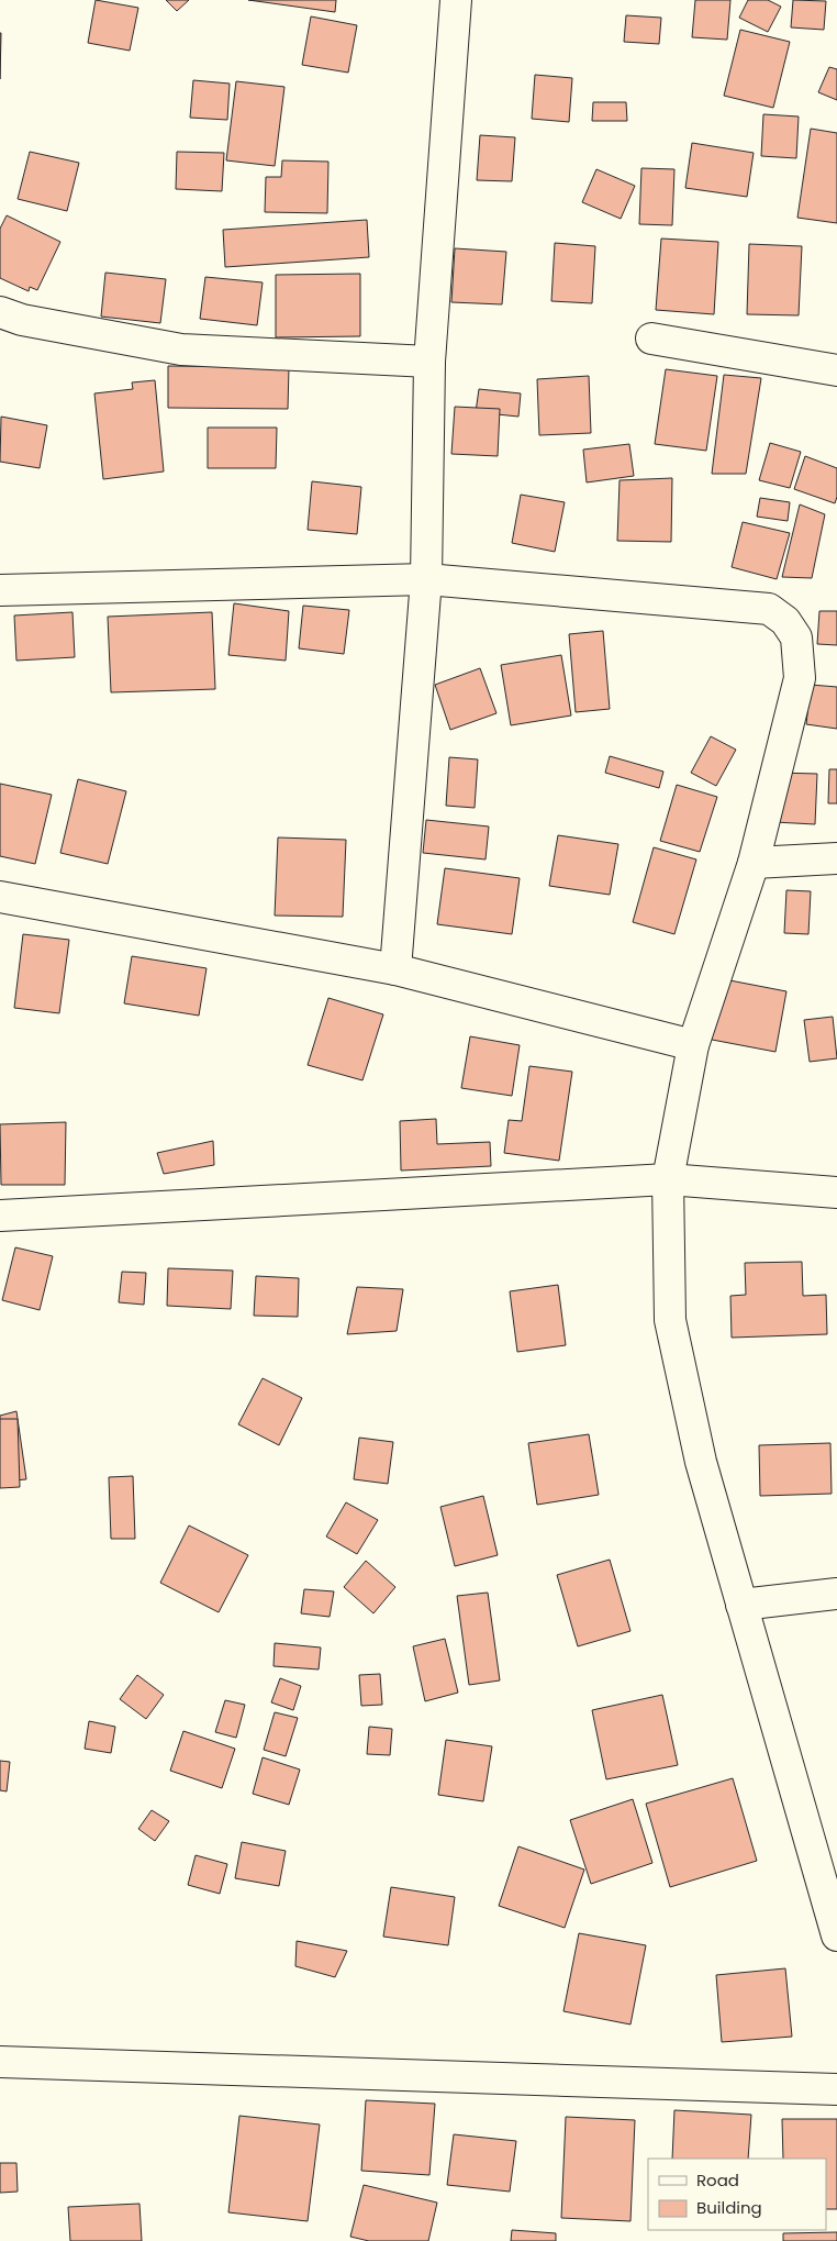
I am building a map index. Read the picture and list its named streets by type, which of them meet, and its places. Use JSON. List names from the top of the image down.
{
  "legend": ["Road", "Building"]
}
